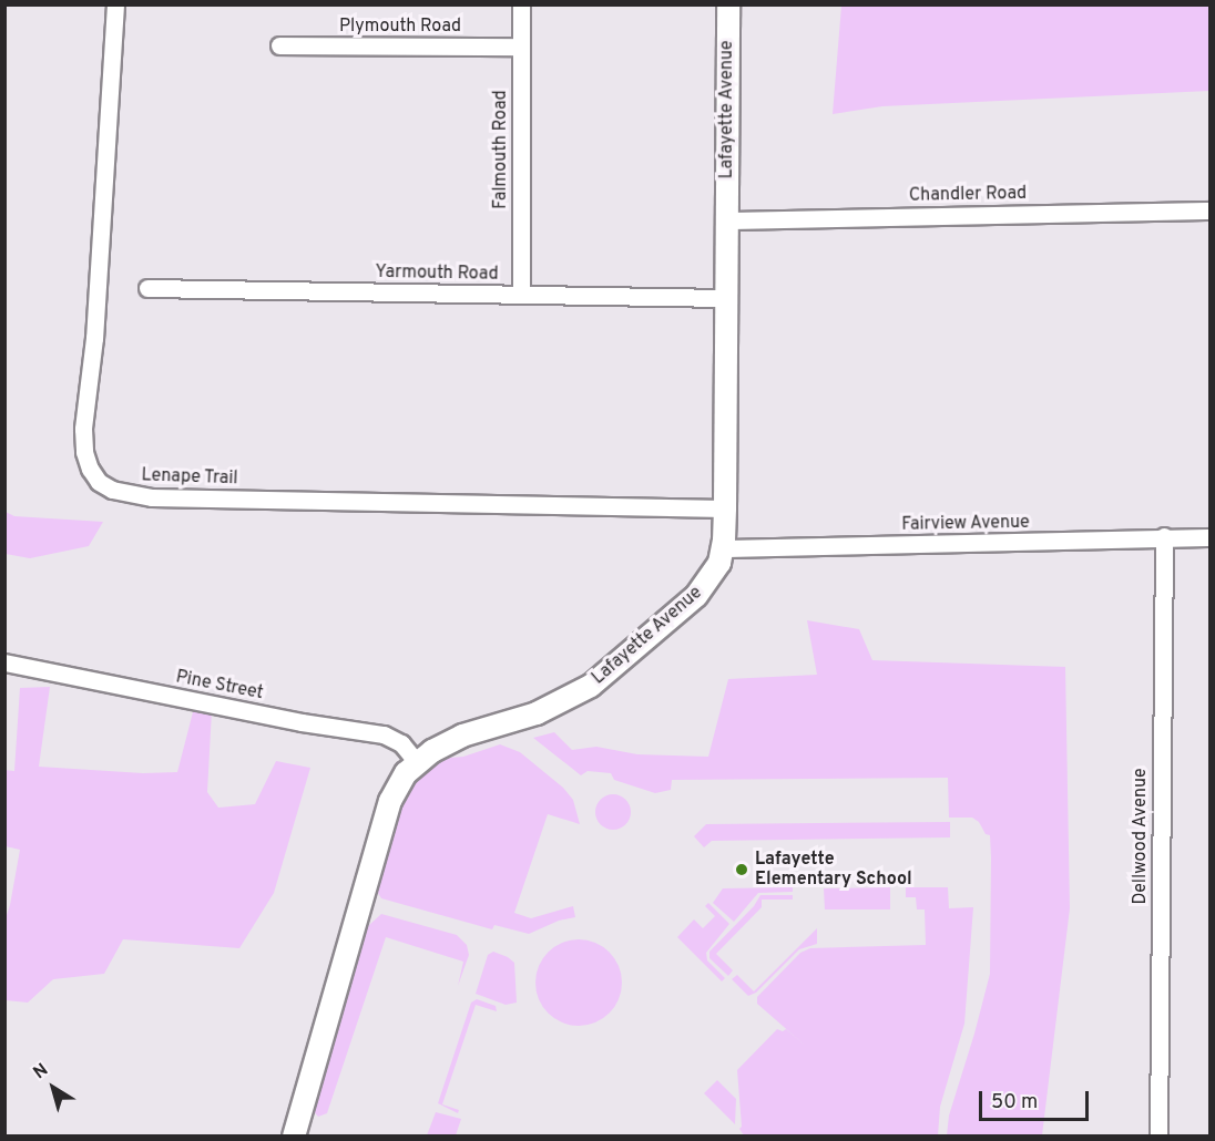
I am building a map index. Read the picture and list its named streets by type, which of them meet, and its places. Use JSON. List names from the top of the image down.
{
  "streets": {
    "street": [
      "Plymouth Road",
      "Lafayette Avenue",
      "Falmouth Road",
      "Chandler Road",
      "Yarmouth Road",
      "Lenape Trail",
      "Fairview Avenue",
      "Pine Street",
      "Dellwood Avenue"
    ]
  },
  "crossings": [
    ["Plymouth Road", "Falmouth Road"],
    ["Lafayette Avenue", "Chandler Road"],
    ["Lafayette Avenue", "Yarmouth Road"],
    ["Lafayette Avenue", "Lenape Trail"],
    ["Lafayette Avenue", "Fairview Avenue"],
    ["Lafayette Avenue", "Pine Street"],
    ["Falmouth Road", "Yarmouth Road"],
    ["Fairview Avenue", "Dellwood Avenue"]
  ],
  "places": ["Lafayette Elementary School"],
  "scale_bar": "50 m",
  "north": "top left"
}
